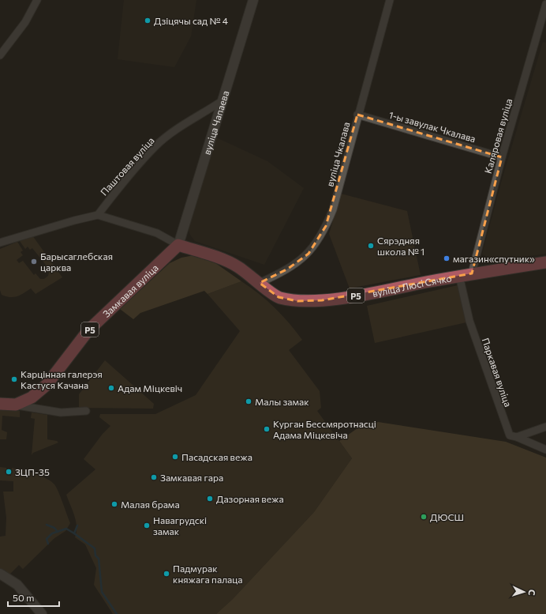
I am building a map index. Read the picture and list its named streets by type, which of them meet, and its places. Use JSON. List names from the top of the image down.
{
  "streets": {
    "main road": ["вуліца Люсі Сячко", "Замкавая вуліца", "Р5"],
    "street": [
      "вуліца Чапаева",
      "1-ы завулак Чкалава",
      "Каляровая вуліца",
      "вуліца Чкалава",
      "Паштовая вуліца",
      "Паркавая вуліца"
    ]
  },
  "crossings": [
    ["вуліца Чапаева", "Паштовая вуліца"],
    ["вуліца Чапаева", "вуліца Люсі Сячко"],
    ["вуліца Чапаева", "Замкавая вуліца"],
    ["1-ы завулак Чкалава", "Каляровая вуліца"],
    ["1-ы завулак Чкалава", "вуліца Чкалава"],
    ["Каляровая вуліца", "вуліца Люсі Сячко"],
    ["вуліца Чкалава", "вуліца Люсі Сячко"],
    ["вуліца Люсі Сячко", "Замкавая вуліца"],
    ["вуліца Люсі Сячко", "Паркавая вуліца"]
  ],
  "places": [
    "Дзіцячы сад № 4",
    "Сярэдняя школа № 1",
    "магазин«спутник»",
    "Барысаглебская царква",
    "Карцінная галерэя Кастуся Качана",
    "Адам Міцкевіч",
    "Малы замак",
    "Курган Бессмяротнасці Адама Міцкевіча",
    "Пасадская вежа",
    "3ЦП-35",
    "Замкавая гара",
    "Дазорная вежа",
    "Малая брама",
    "ДЮСШ",
    "Навагрудскі замак",
    "Падмурак княжага палаца"
  ],
  "scale_bar": "50 m",
  "north": "right"
}
